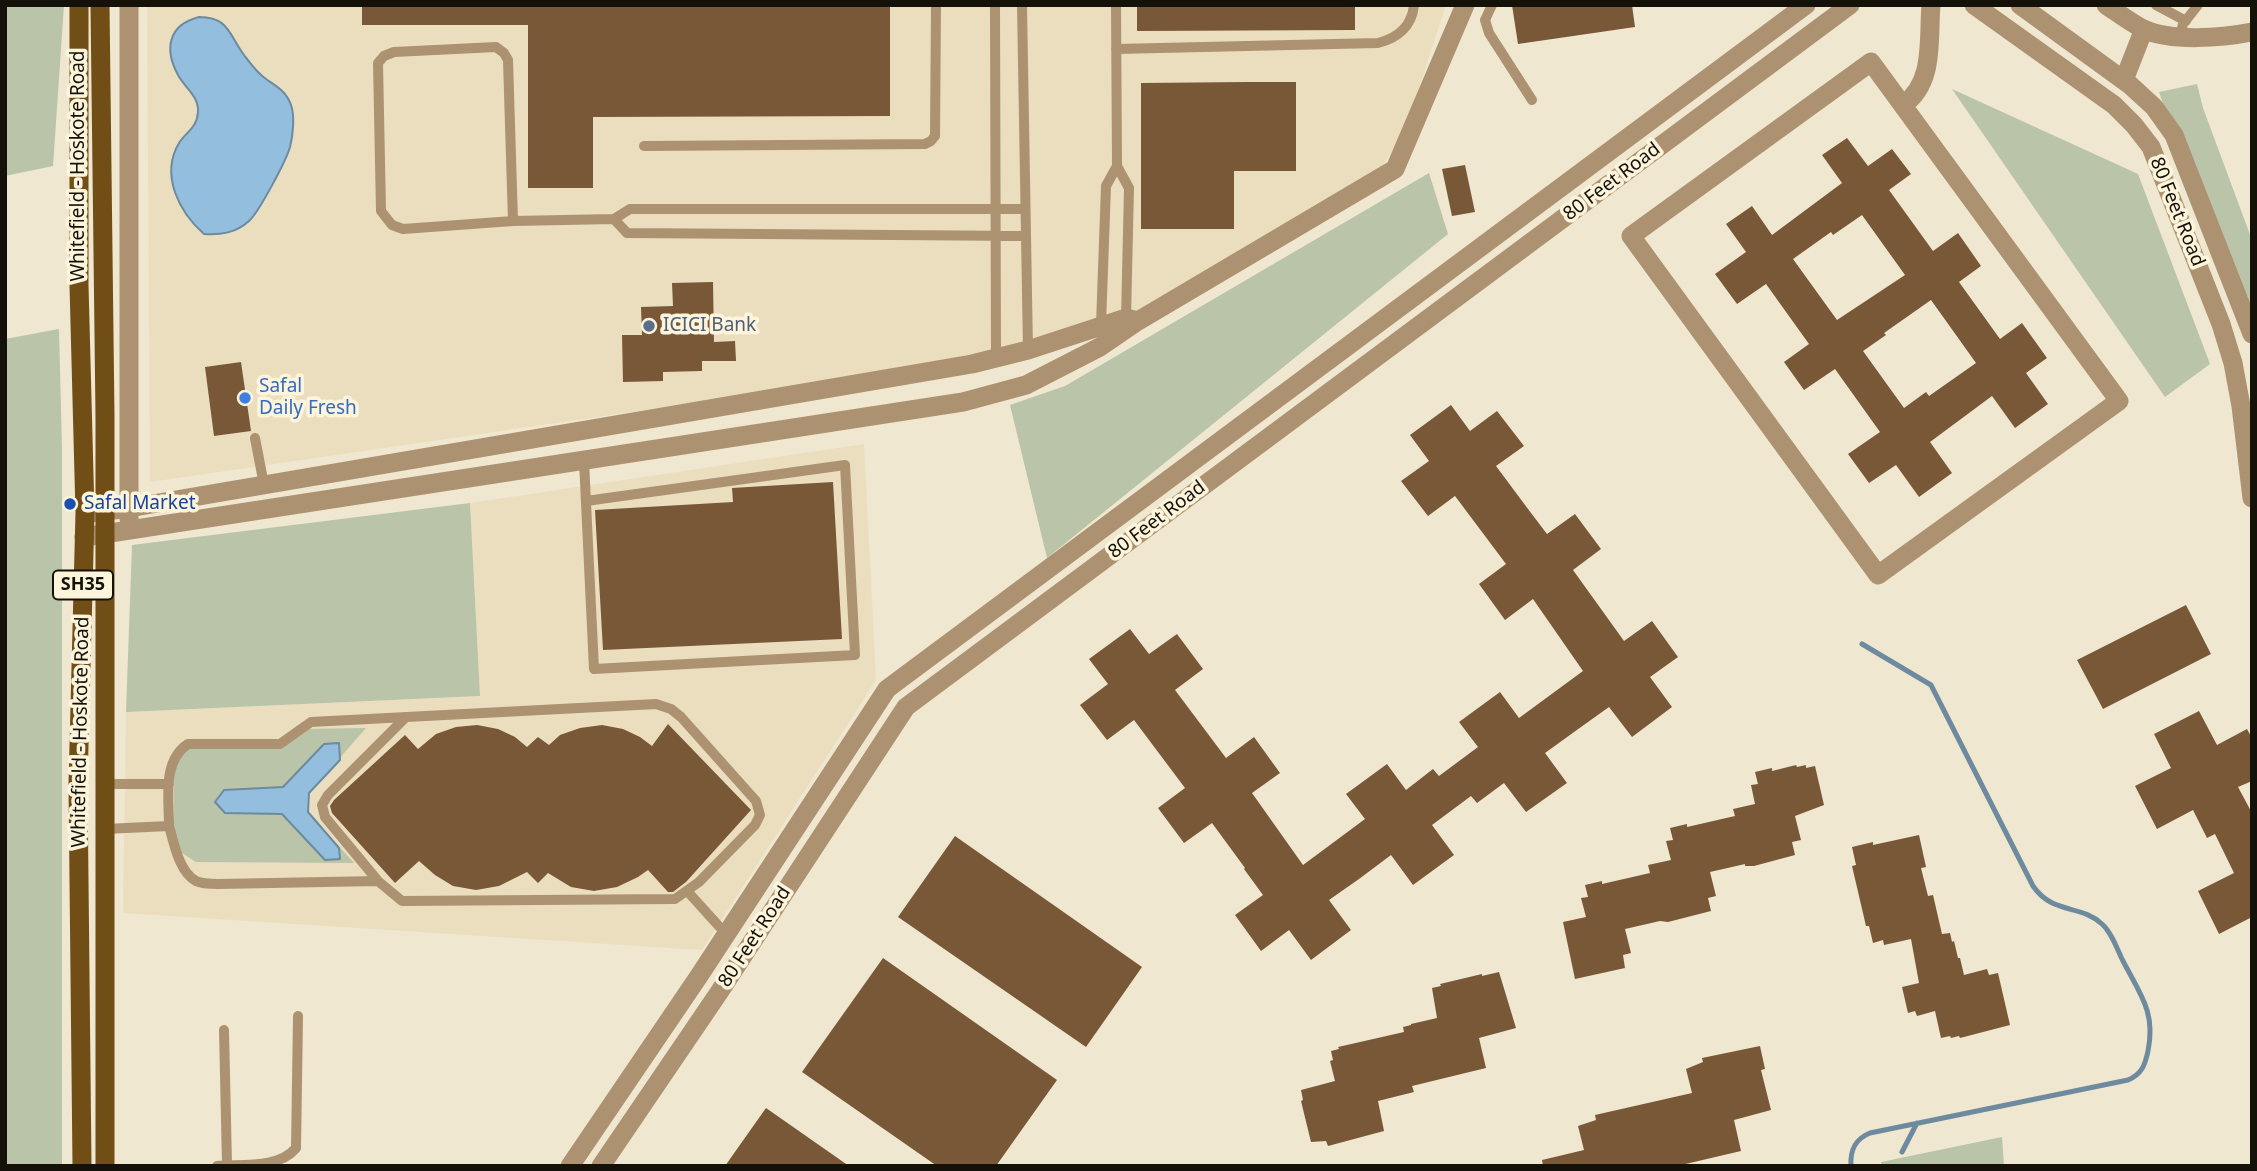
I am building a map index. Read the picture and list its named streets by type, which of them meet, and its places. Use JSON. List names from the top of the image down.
{
  "streets": {
    "main road": ["Whitefield - Hoskote Road", "SH35"],
    "street": ["80 Feet Road"]
  },
  "places": ["ICICI Bank", "Safal Daily Fresh", "Safal Market"]
}
